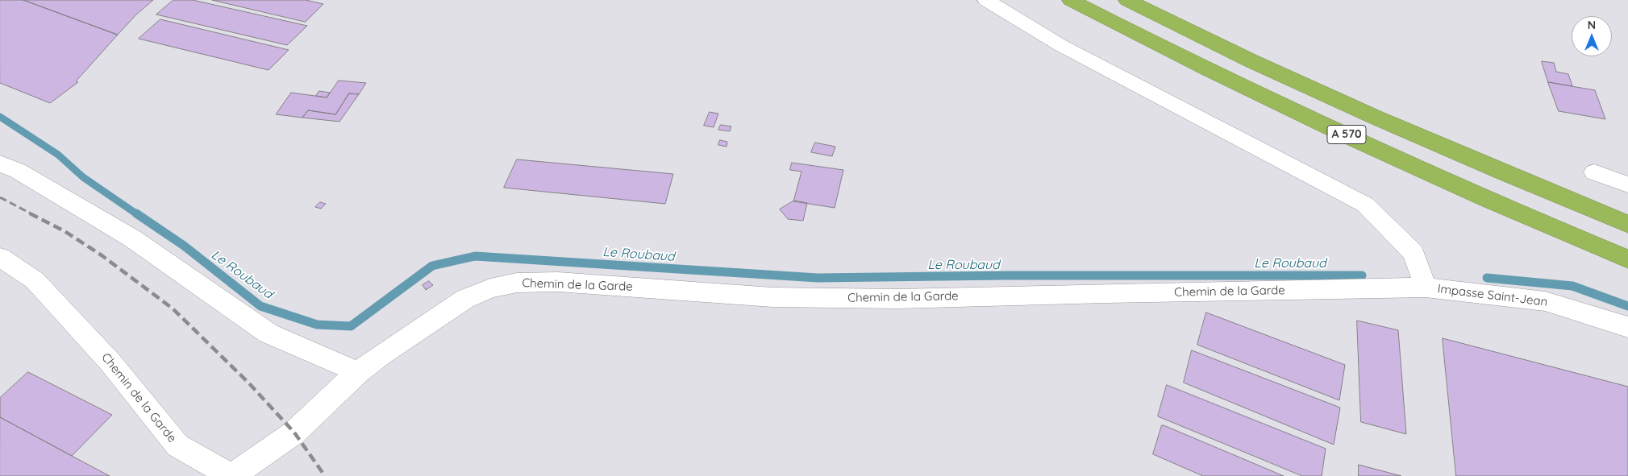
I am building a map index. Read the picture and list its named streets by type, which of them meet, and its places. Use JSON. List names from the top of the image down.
{
  "streets": {
    "highway": ["A 570"],
    "street": ["Chemin de la Garde", "Impasse Saint-Jean"]
  },
  "crossings": [
    ["Chemin de la Garde", "Impasse Saint-Jean"]
  ],
  "water": ["Le Roubaud"],
  "north": "top"
}
